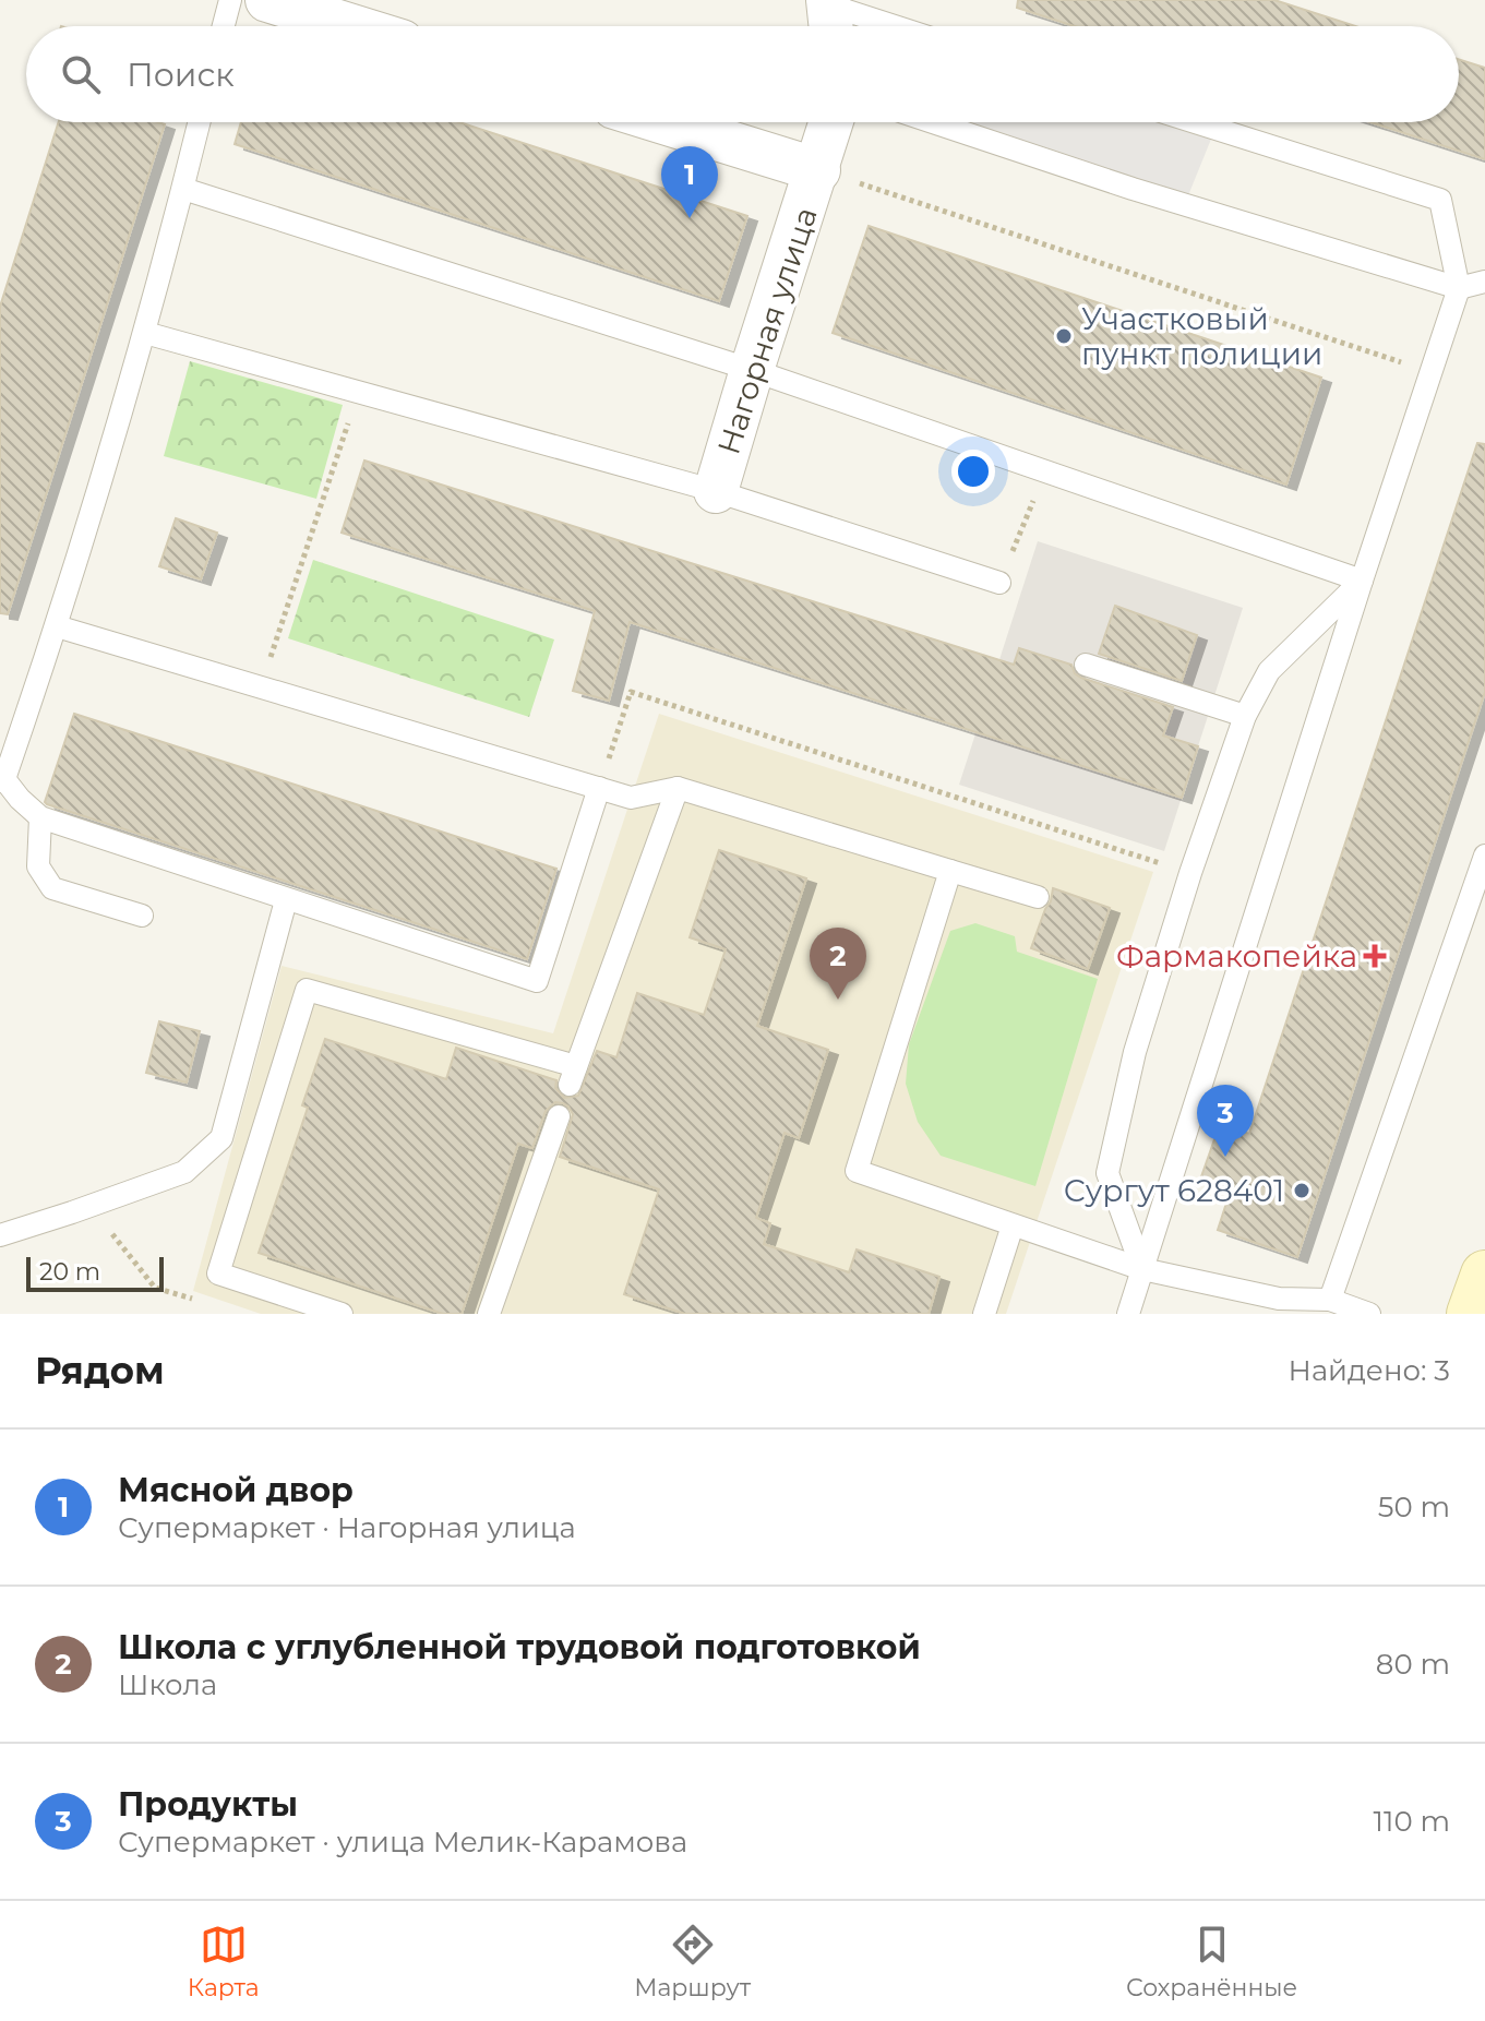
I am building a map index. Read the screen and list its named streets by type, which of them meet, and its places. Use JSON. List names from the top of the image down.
{
  "streets": {
    "street": ["Нагорная улица"]
  },
  "places": {
    "other": ["Участковый пункт полиции", "Сургут 628401"],
    "health": ["Фармакопейка"]
  },
  "scale_bar": "20 m",
  "page": {
    "search": "Поиск",
    "pins": ["1", "2", "3"],
    "scale": "20 m",
    "heading": ["Рядом", "Найдено: 3"],
    "list": [
      {
        "mark": "1",
        "name": "Мясной двор",
        "note": "Супермаркет · Нагорная улица",
        "value": "50 m"
      },
      {
        "mark": "2",
        "name": "Школа с углубленной трудовой подготовкой",
        "note": "Школа",
        "value": "80 m"
      },
      {
        "mark": "3",
        "name": "Продукты",
        "note": "Супермаркет · улица Мелик-Карамова",
        "value": "110 m"
      }
    ],
    "nav": ["Карта", "Маршрут", "Сохранённые"]
  }
}
